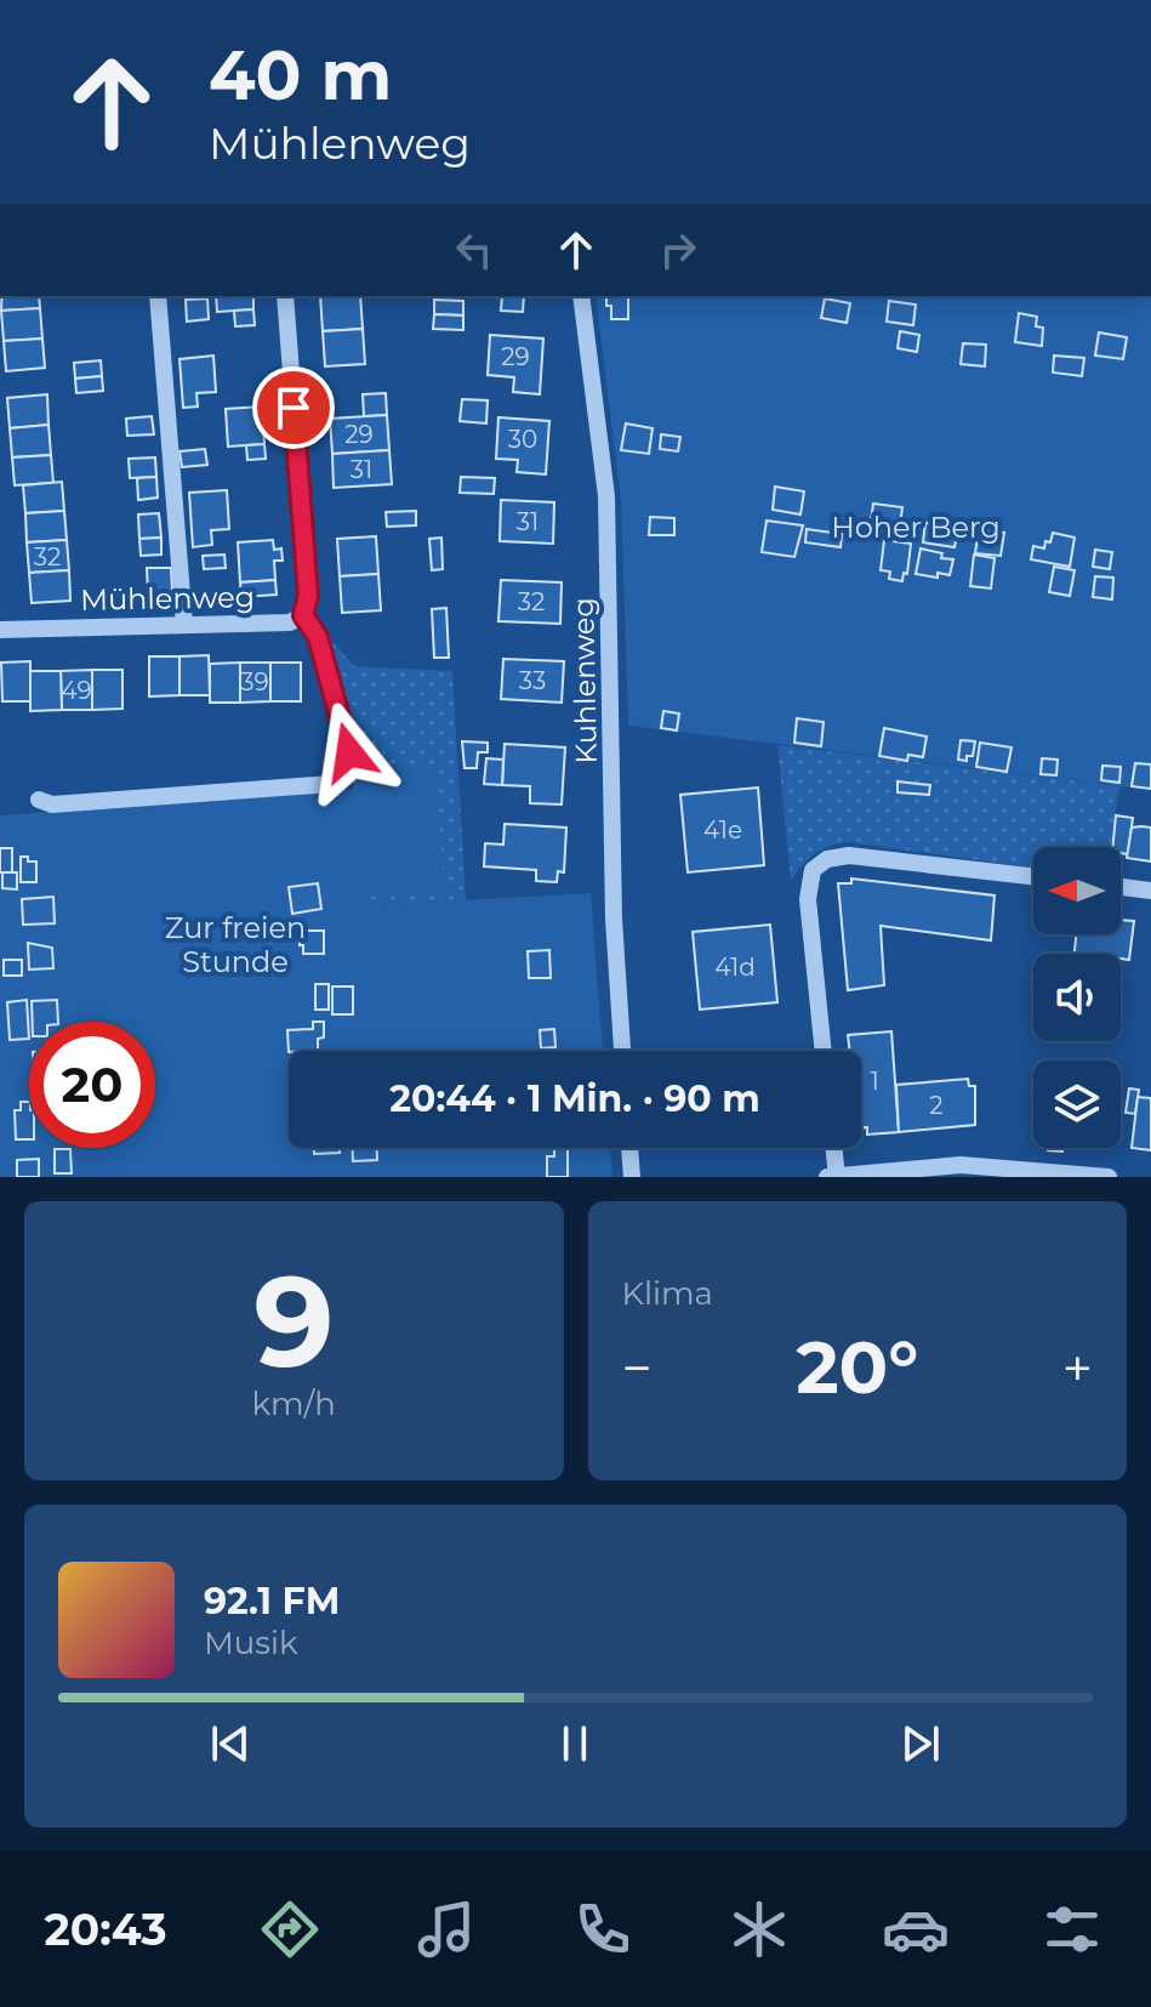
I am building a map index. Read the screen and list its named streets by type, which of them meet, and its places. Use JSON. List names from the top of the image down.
{
  "streets": {
    "street": ["Mühlenweg", "Kuhlenweg"]
  },
  "parks": ["Hoher Berg", "Zur freien Stunde"],
  "house_numbers": [
    "29",
    "29",
    "30",
    "31",
    "31",
    "32",
    "32",
    "33",
    "39",
    "49",
    "41e",
    "41d",
    "1",
    "2"
  ],
  "north": "left",
  "page": {
    "turn": ["40 m", "Mühlenweg"],
    "limit": "20",
    "trip": "20:44 · 1 Min. · 90 m",
    "tile": [
      ["9", "km/h"],
      "Klima"
    ],
    "heat": ["−", "20°", "+"],
    "song": ["92.1 FM", "Musik"],
    "tabs": "20:43"
  }
}
